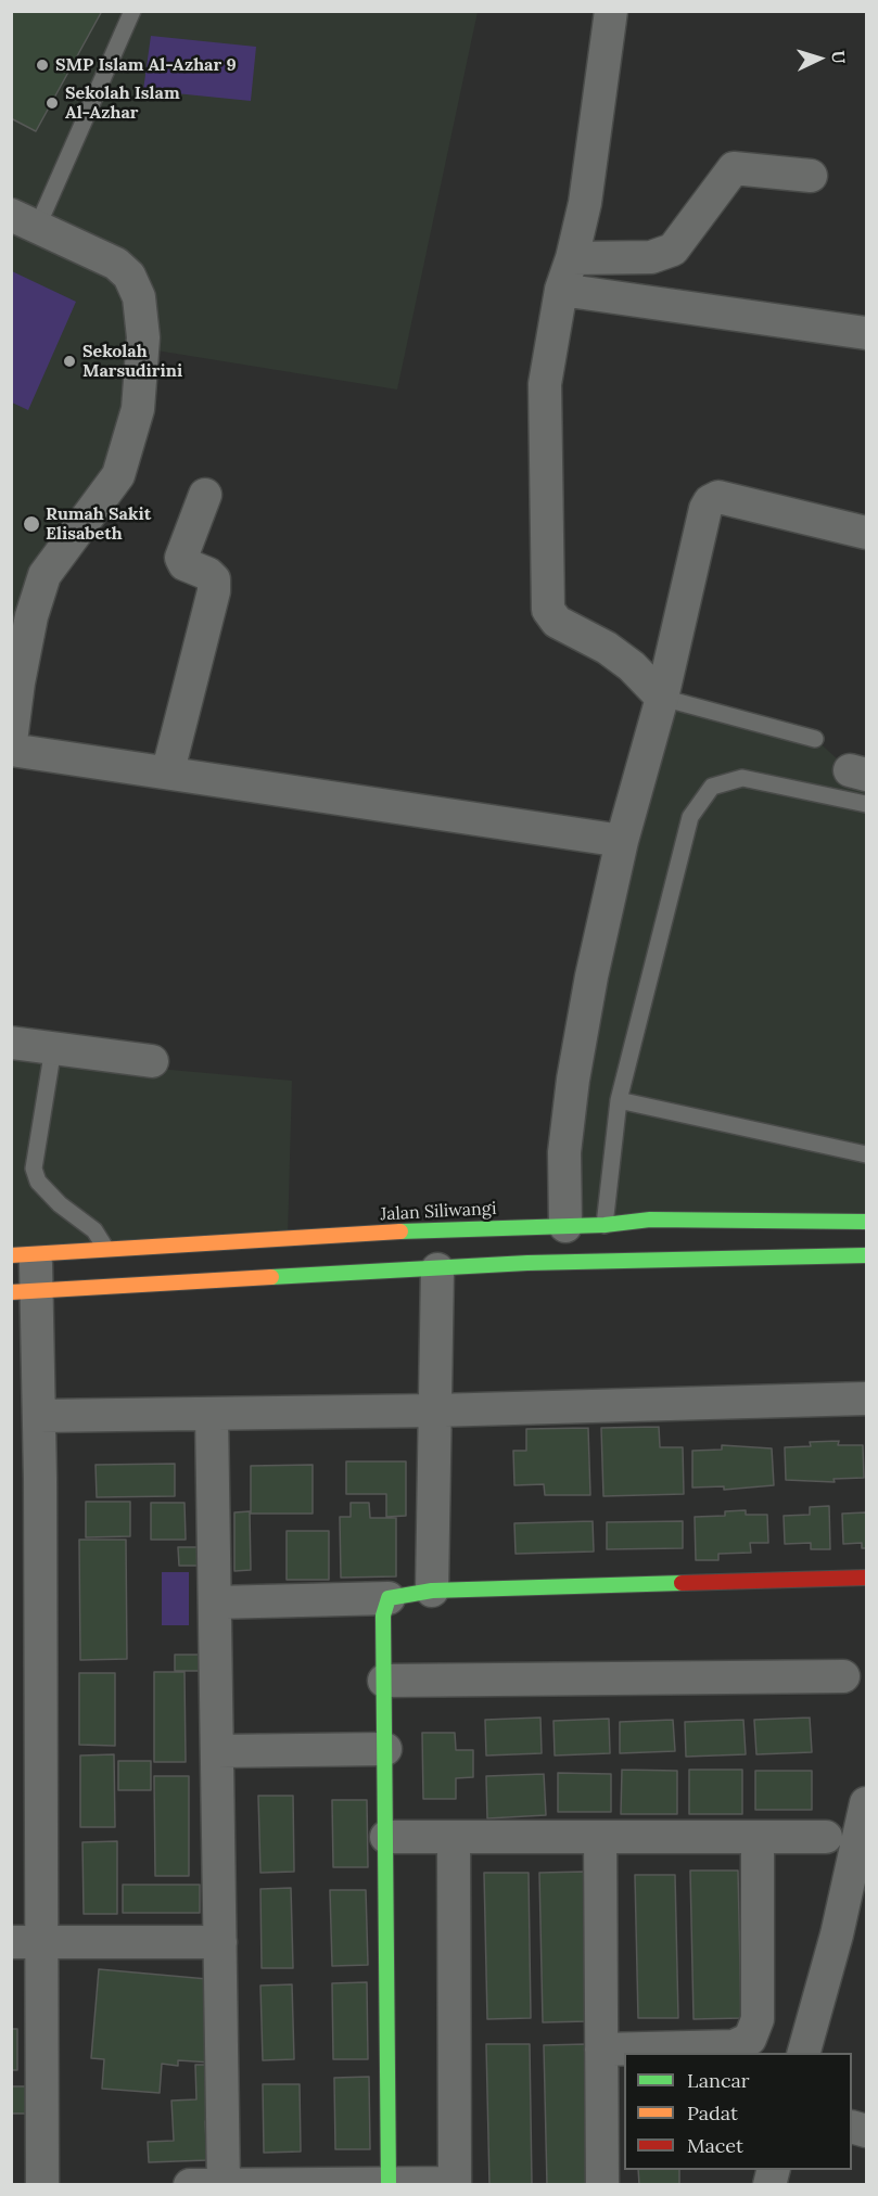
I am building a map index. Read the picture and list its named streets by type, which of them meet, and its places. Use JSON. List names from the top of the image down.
{
  "streets": {
    "main road": ["Jalan Siliwangi"]
  },
  "places": [
    "SMP Islam Al-Azhar 9",
    "Sekolah Islam Al-Azhar",
    "Sekolah Marsudirini",
    "Rumah Sakit Elisabeth"
  ],
  "legend": ["Lancar", "Padat", "Macet"],
  "north": "right"
}
